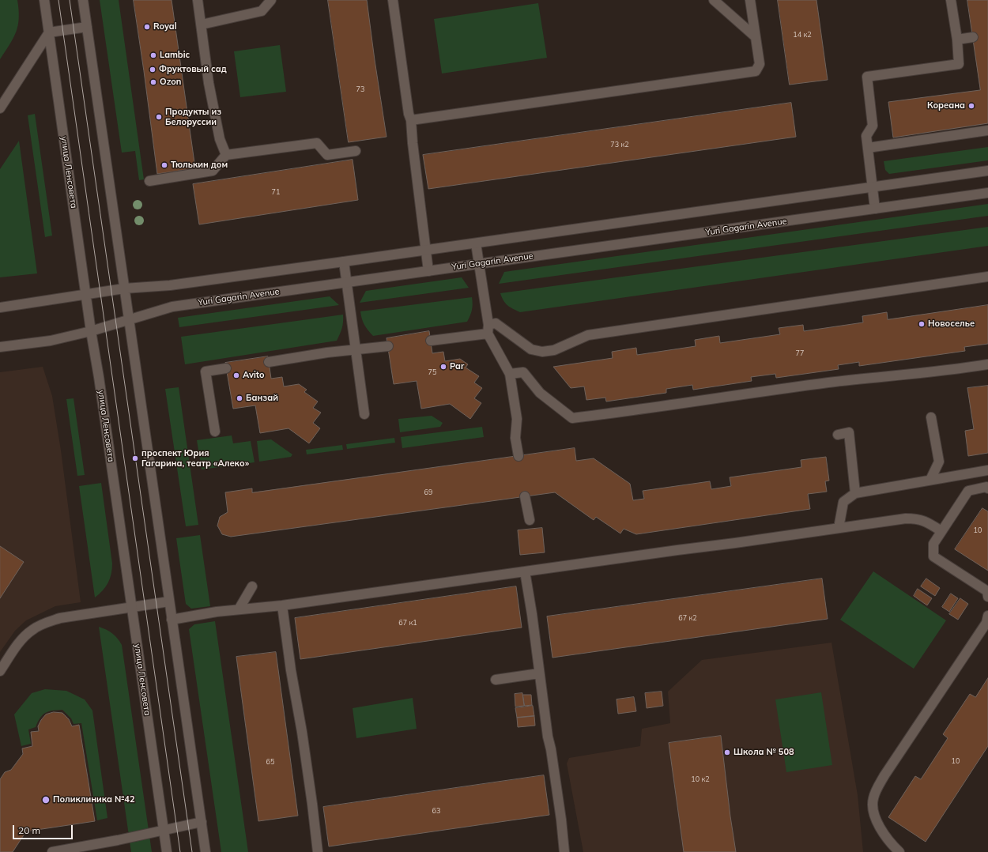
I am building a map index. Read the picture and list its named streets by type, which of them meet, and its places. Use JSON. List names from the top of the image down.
{
  "streets": {
    "street": ["улица Ленсовета", "Yuri Gagarin Avenue"]
  },
  "crossings": [
    ["улица Ленсовета", "Yuri Gagarin Avenue"]
  ],
  "places": [
    "Royal",
    "Lambic",
    "Фруктовый сад",
    "Ozon",
    "Кореана",
    "Продукты из Белоруссии",
    "Тюлькин дом",
    "Новоселье",
    "Par",
    "Avito",
    "Банзай",
    "проспект Юрия Гагарина, театр «Алеко»",
    "Школа № 508",
    "Поликлиника №42"
  ],
  "house_numbers": [
    "14 к2",
    "73",
    "73 к2",
    "71",
    "77",
    "75",
    "69",
    "10",
    "67 к2",
    "67 к1",
    "10",
    "65",
    "10 к2",
    "63"
  ],
  "scale_bar": "20 m"
}
